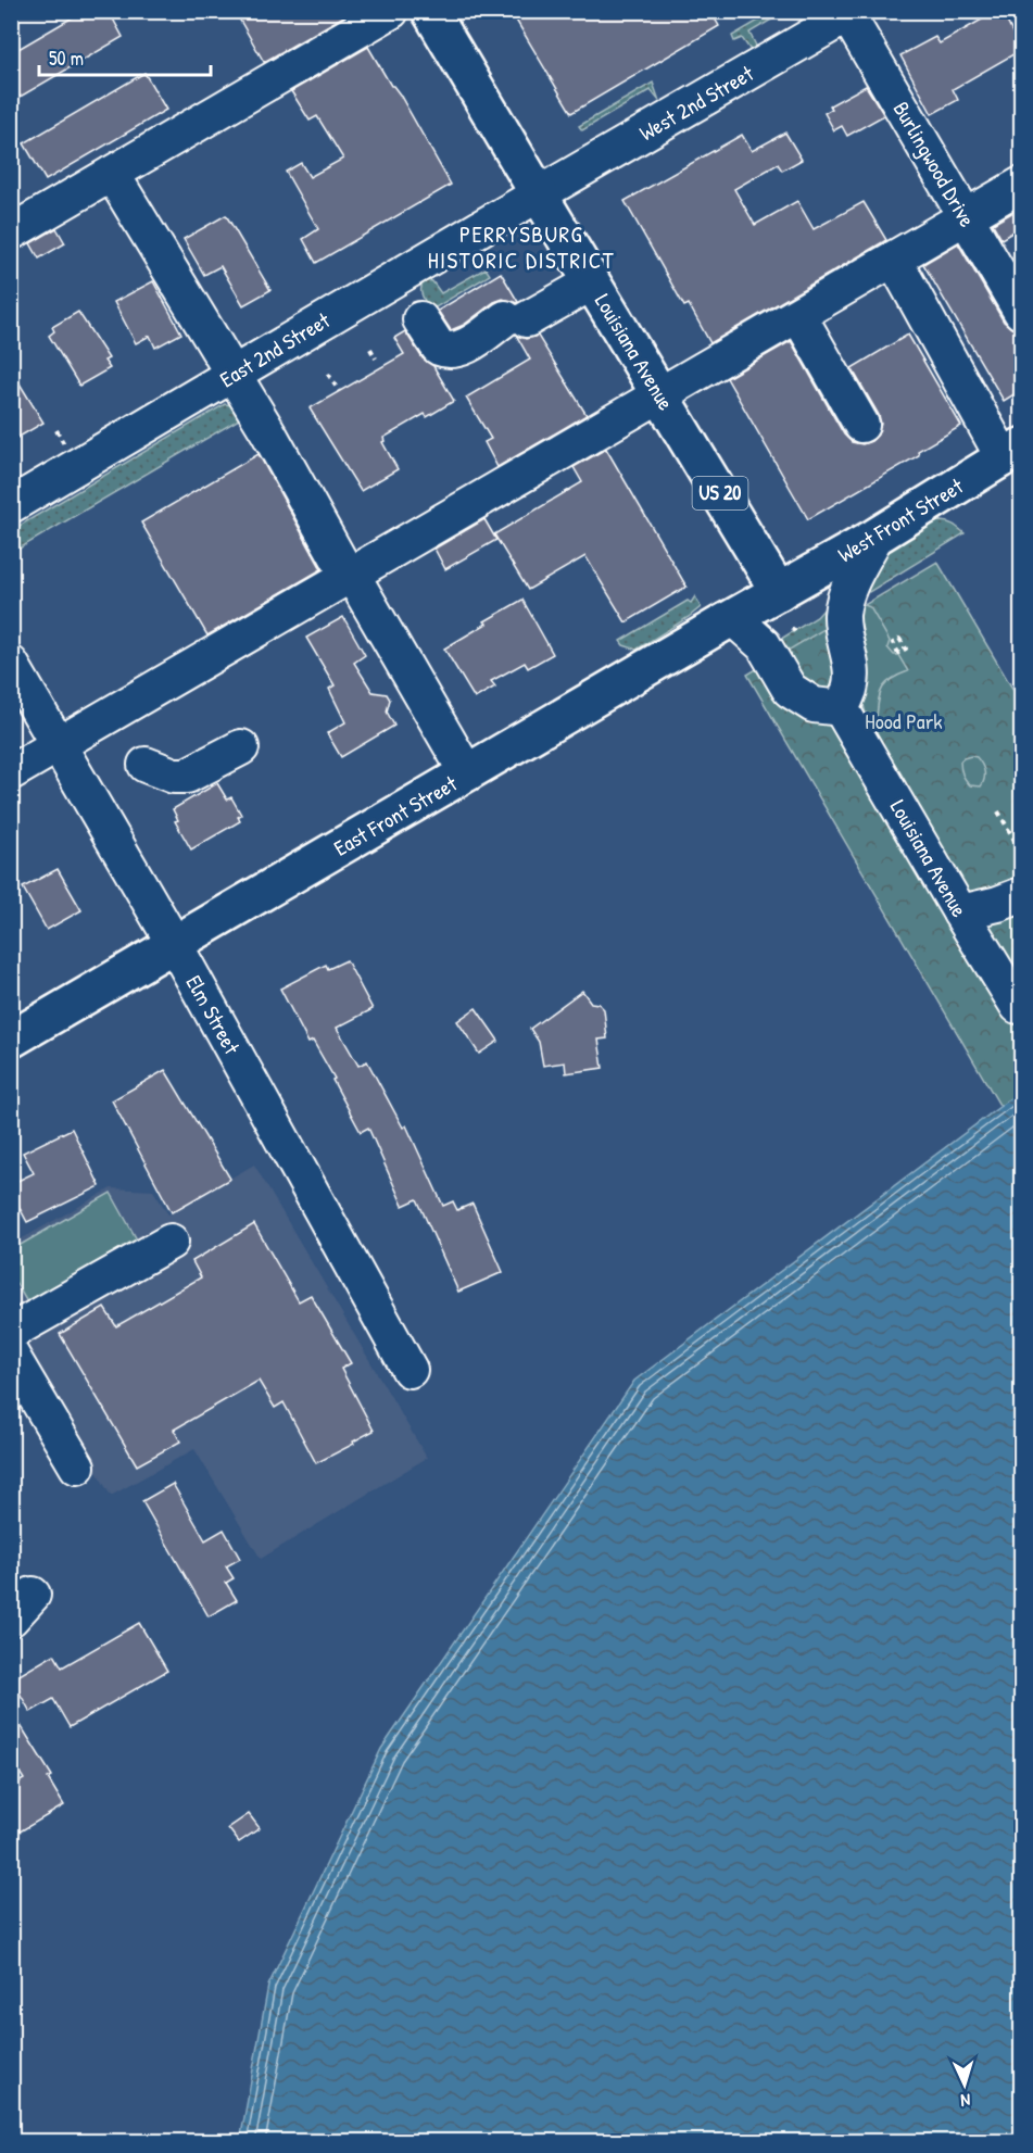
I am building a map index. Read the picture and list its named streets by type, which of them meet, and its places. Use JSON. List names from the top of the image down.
{
  "streets": {
    "main road": [
      "Louisiana Avenue",
      "US 20",
      "West Front Street",
      "East Front Street"
    ],
    "street": [
      "West 2nd Street",
      "Burlingwood Drive",
      "East 2nd Street",
      "Elm Street"
    ]
  },
  "crossings": [
    ["West 2nd Street", "Burlingwood Drive"],
    ["West 2nd Street", "East 2nd Street"],
    ["West 2nd Street", "Louisiana Avenue"],
    ["East 2nd Street", "Louisiana Avenue"],
    ["Louisiana Avenue", "West Front Street"],
    ["Louisiana Avenue", "East Front Street"],
    ["West Front Street", "East Front Street"],
    ["East Front Street", "Elm Street"]
  ],
  "districts": ["PERRYSBURG HISTORIC DISTRICT"],
  "parks": ["Hood Park"],
  "scale_bar": "50 m",
  "north": "bottom"
}
